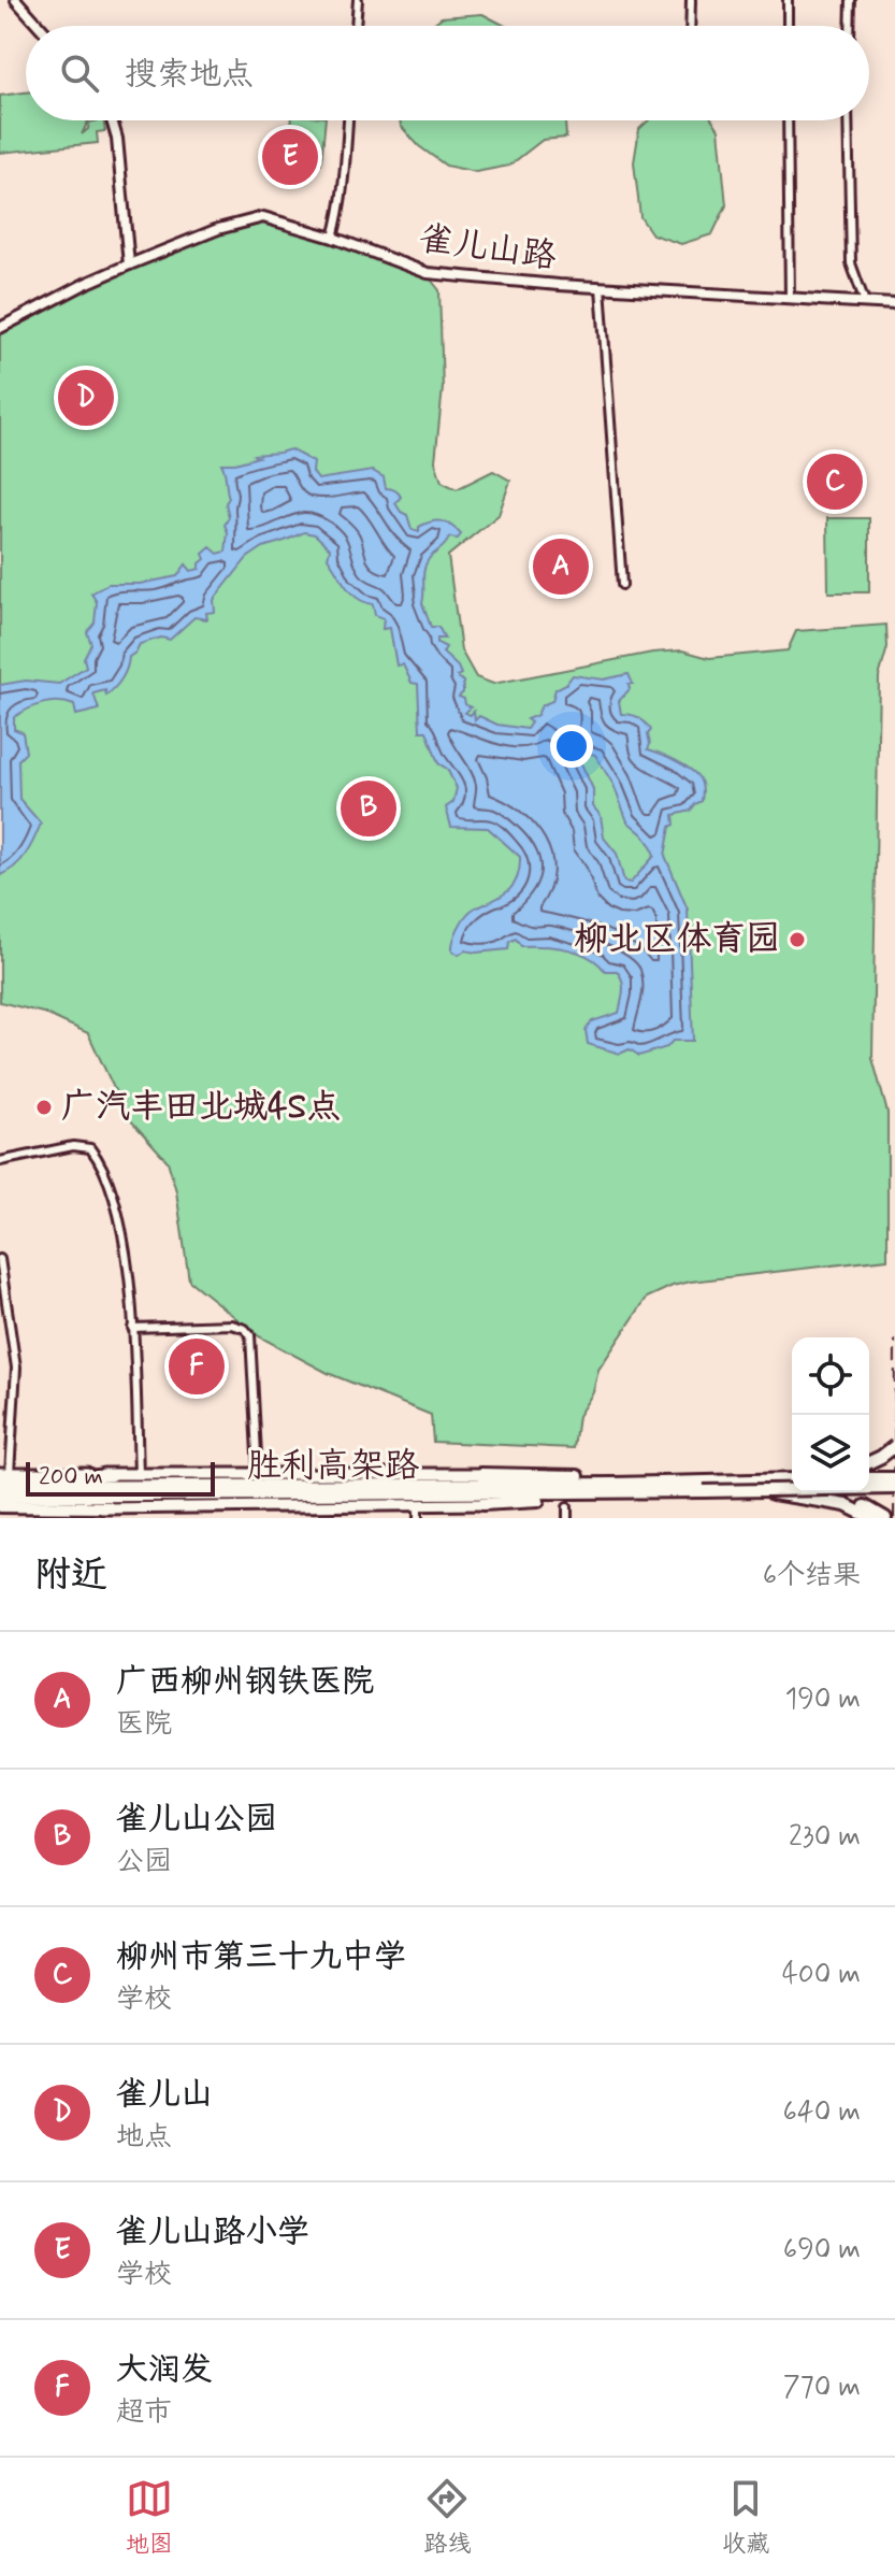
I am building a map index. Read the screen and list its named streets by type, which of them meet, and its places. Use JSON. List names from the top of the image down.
{
  "streets": {
    "main road": ["胜利高架路"],
    "street": ["雀儿山路"]
  },
  "places": ["柳北区体育园", "广汽丰田北城4S点"],
  "scale_bar": "200 m",
  "page": {
    "search": "搜索地点",
    "pins": [
      "E",
      "D",
      "C",
      "A",
      "B",
      "F"
    ],
    "scale": "200 m",
    "heading": ["附近", "6个结果"],
    "list": [
      {
        "mark": "A",
        "name": "广西柳州钢铁医院",
        "note": "医院",
        "value": "190 m"
      },
      {
        "mark": "B",
        "name": "雀儿山公园",
        "note": "公园",
        "value": "230 m"
      },
      {
        "mark": "C",
        "name": "柳州市第三十九中学",
        "note": "学校",
        "value": "400 m"
      },
      {
        "mark": "D",
        "name": "雀儿山",
        "note": "地点",
        "value": "640 m"
      },
      {
        "mark": "E",
        "name": "雀儿山路小学",
        "note": "学校",
        "value": "690 m"
      },
      {
        "mark": "F",
        "name": "大润发",
        "note": "超市",
        "value": "770 m"
      }
    ],
    "nav": ["地图", "路线", "收藏"]
  }
}
